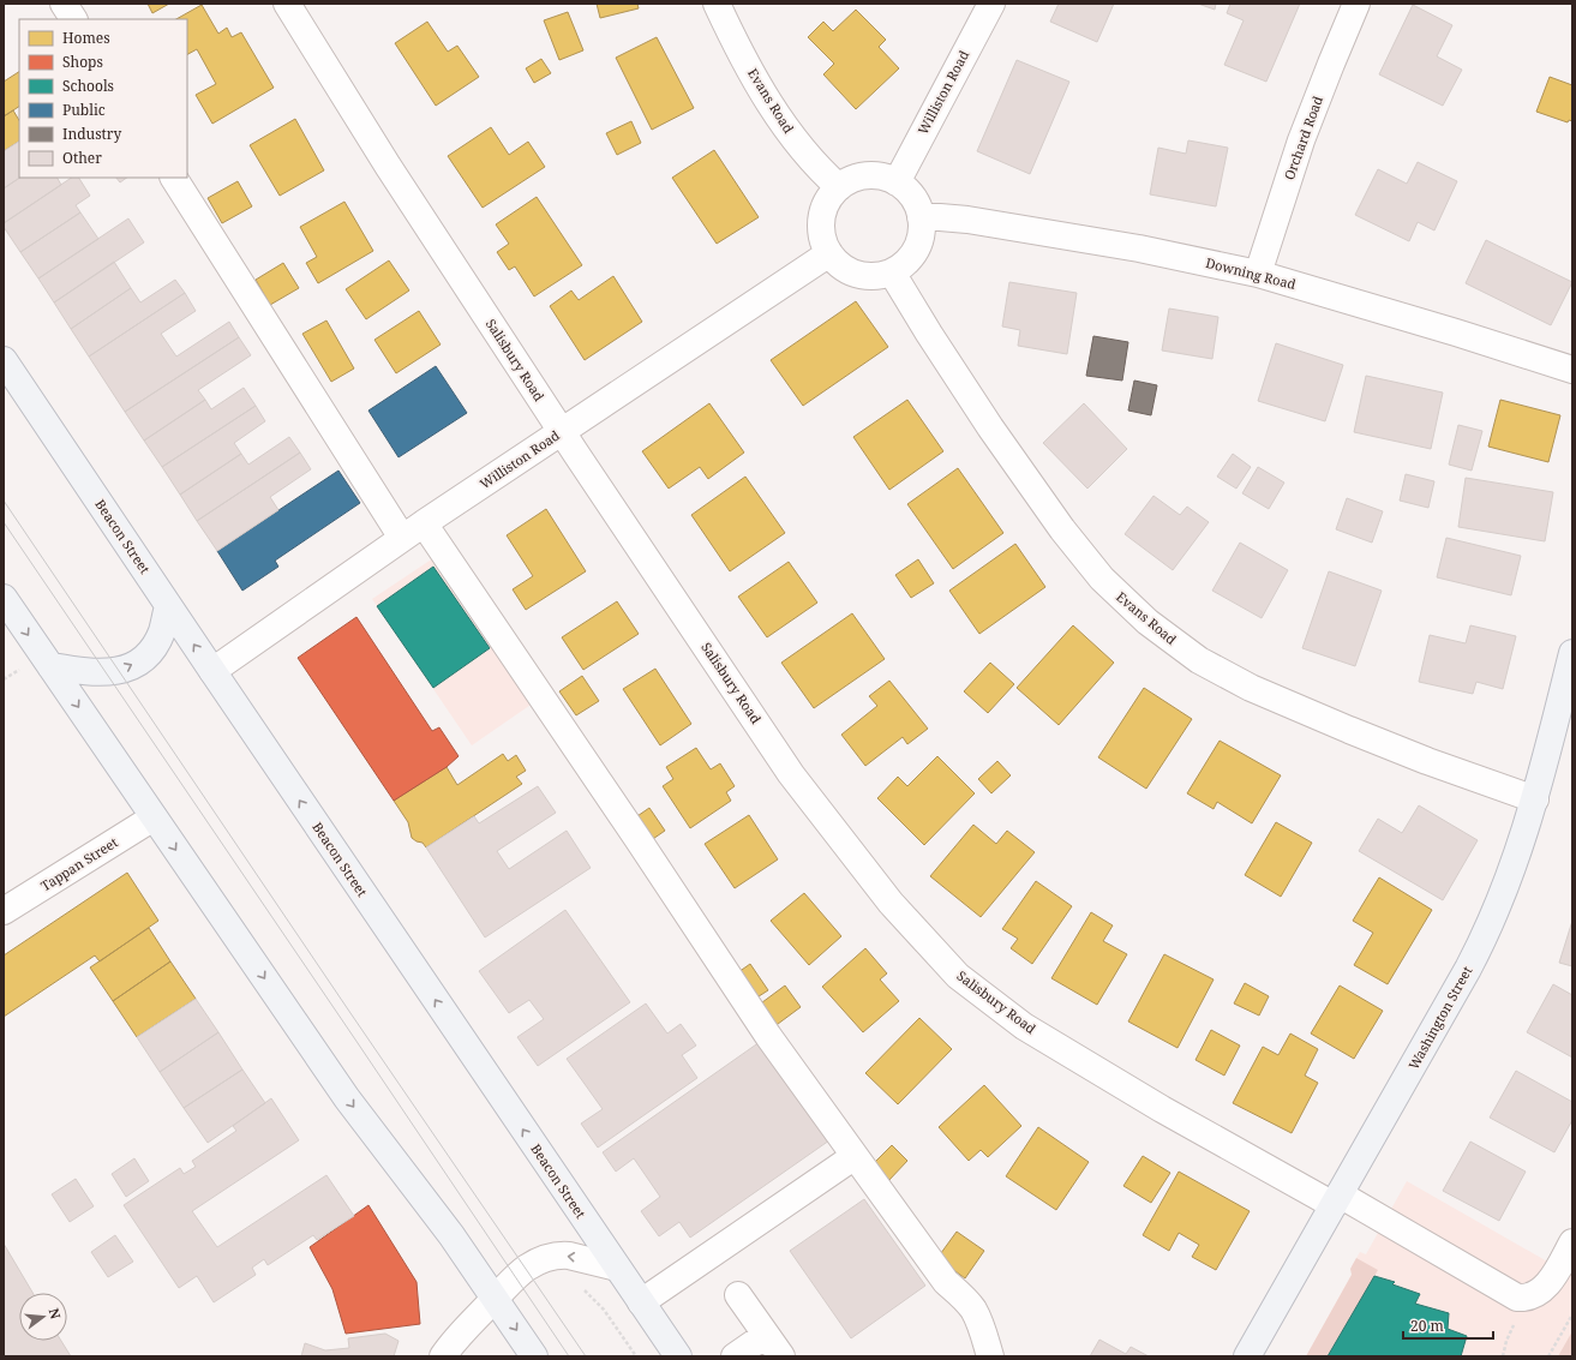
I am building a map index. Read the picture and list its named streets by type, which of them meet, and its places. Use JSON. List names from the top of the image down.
{
  "streets": {
    "main road": ["Beacon Street", "Washington Street"],
    "street": [
      "Williston Road",
      "Evans Road",
      "Orchard Road",
      "Downing Road",
      "Salisbury Road",
      "Tappan Street"
    ]
  },
  "crossings": [
    ["Williston Road", "Evans Road"],
    ["Williston Road", "Downing Road"],
    ["Williston Road", "Salisbury Road"],
    ["Williston Road", "Beacon Street"],
    ["Evans Road", "Downing Road"],
    ["Evans Road", "Washington Street"],
    ["Orchard Road", "Downing Road"],
    ["Salisbury Road", "Washington Street"]
  ],
  "legend": [
    "Homes",
    "Shops",
    "Schools",
    "Public",
    "Industry",
    "Other"
  ],
  "scale_bar": "20 m",
  "north": "right"
}
